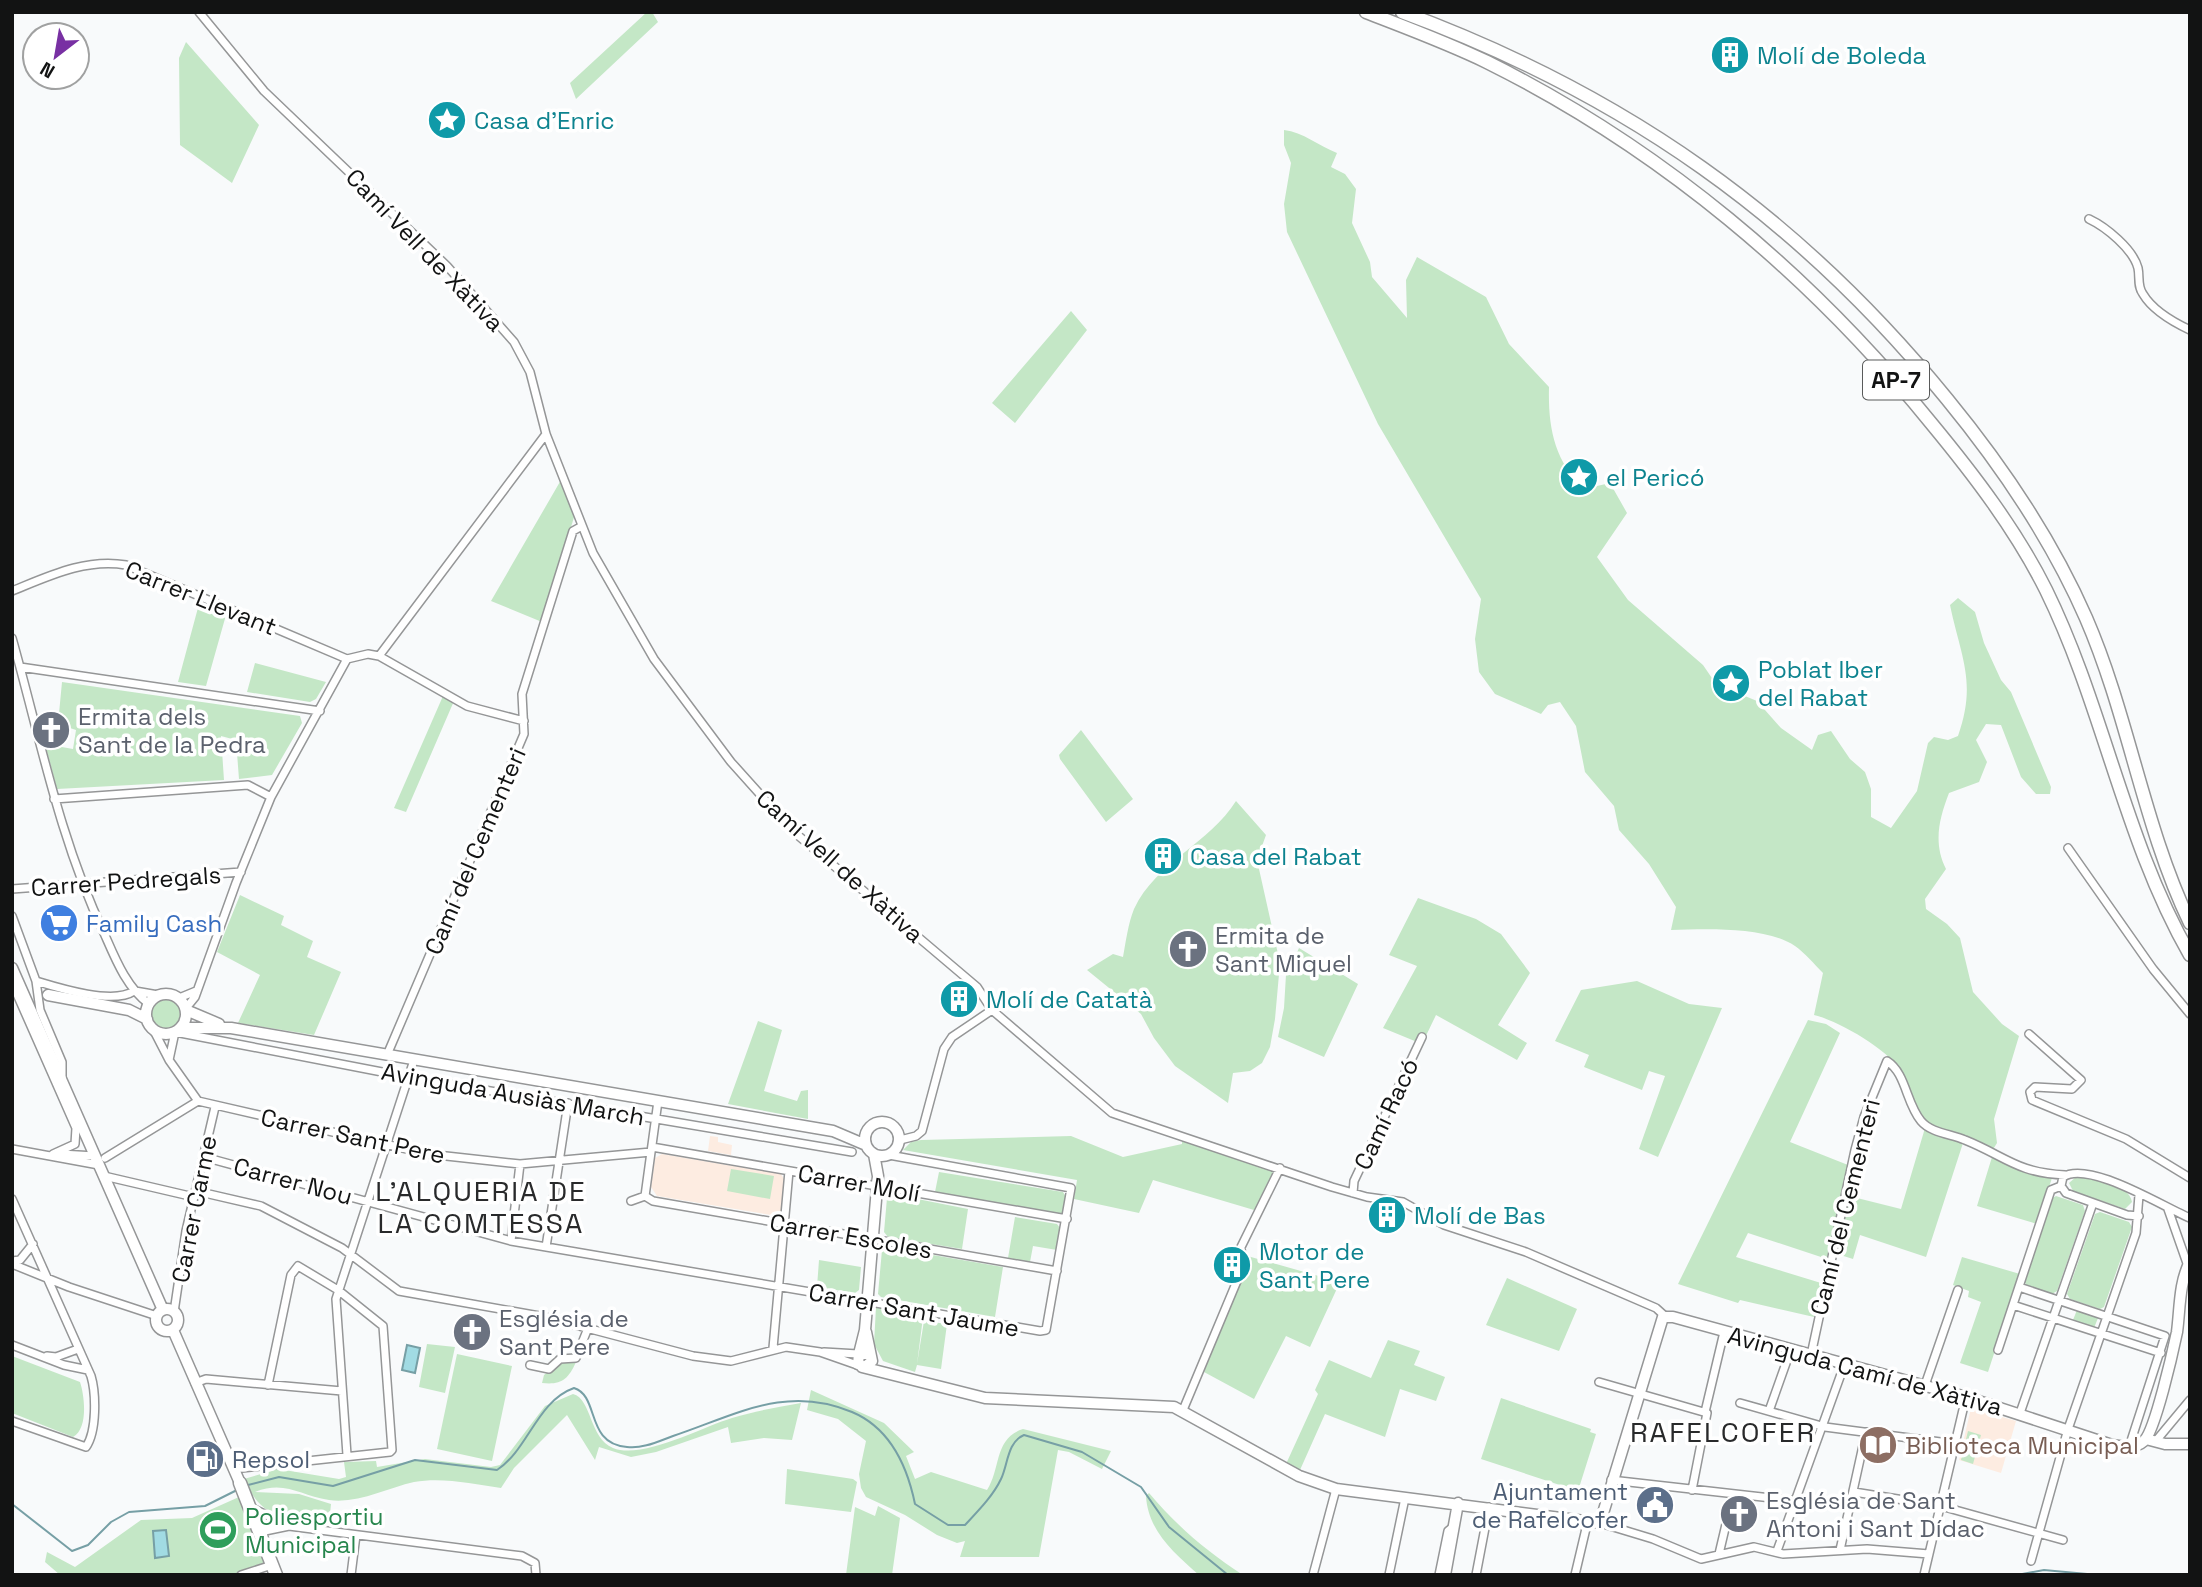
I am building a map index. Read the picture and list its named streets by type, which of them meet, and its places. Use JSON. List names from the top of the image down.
{
  "streets": {
    "highway": ["AP-7"],
    "street": [
      "Camí Vell de Xàtiva",
      "Carrer Llevant",
      "Camí del Cementeri",
      "Carrer Pedregals",
      "Avinguda Ausiàs March",
      "Camí Racó",
      "Carrer Sant Pere",
      "Carrer Nou",
      "Carrer Molí",
      "Carrer Carme",
      "Carrer Escoles",
      "Carrer Sant Jaume",
      "Avinguda Camí de Xàtiva"
    ]
  },
  "crossings": [
    ["Camí Vell de Xàtiva", "Camí del Cementeri"],
    ["Camí Vell de Xàtiva", "Camí Racó"],
    ["Camí Vell de Xàtiva", "Avinguda Camí de Xàtiva"],
    ["Camí del Cementeri", "Avinguda Camí de Xàtiva"],
    ["Carrer Sant Pere", "Carrer Molí"],
    ["Carrer Sant Pere", "Carrer Carme"],
    ["Carrer Nou", "Carrer Carme"],
    ["Carrer Nou", "Carrer Sant Jaume"],
    ["Carrer Escoles", "Carrer Sant Jaume"]
  ],
  "districts": ["L'ALQUERIA DE LA COMTESSA", "RAFELCOFER"],
  "places": {
    "building": [
      "Molí de Boleda",
      "Casa del Rabat",
      "Molí de Catatà",
      "Molí de Bas",
      "Motor de Sant Pere"
    ],
    "place": ["Casa d'Enric", "el Pericó", "Poblat Iber del Rabat"],
    "church": [
      "Ermita dels Sant de la Pedra",
      "Ermita de Sant Miquel",
      "Església de Sant Pere",
      "Església de Sant Antoni i Sant Dídac"
    ],
    "supermarket": ["Family Cash"],
    "library": ["Biblioteca Municipal"],
    "fuel station": ["Repsol"],
    "public building": ["Ajuntament de Rafelcofer"],
    "sports": ["Poliesportiu Municipal"]
  },
  "north": "bottom left"
}
